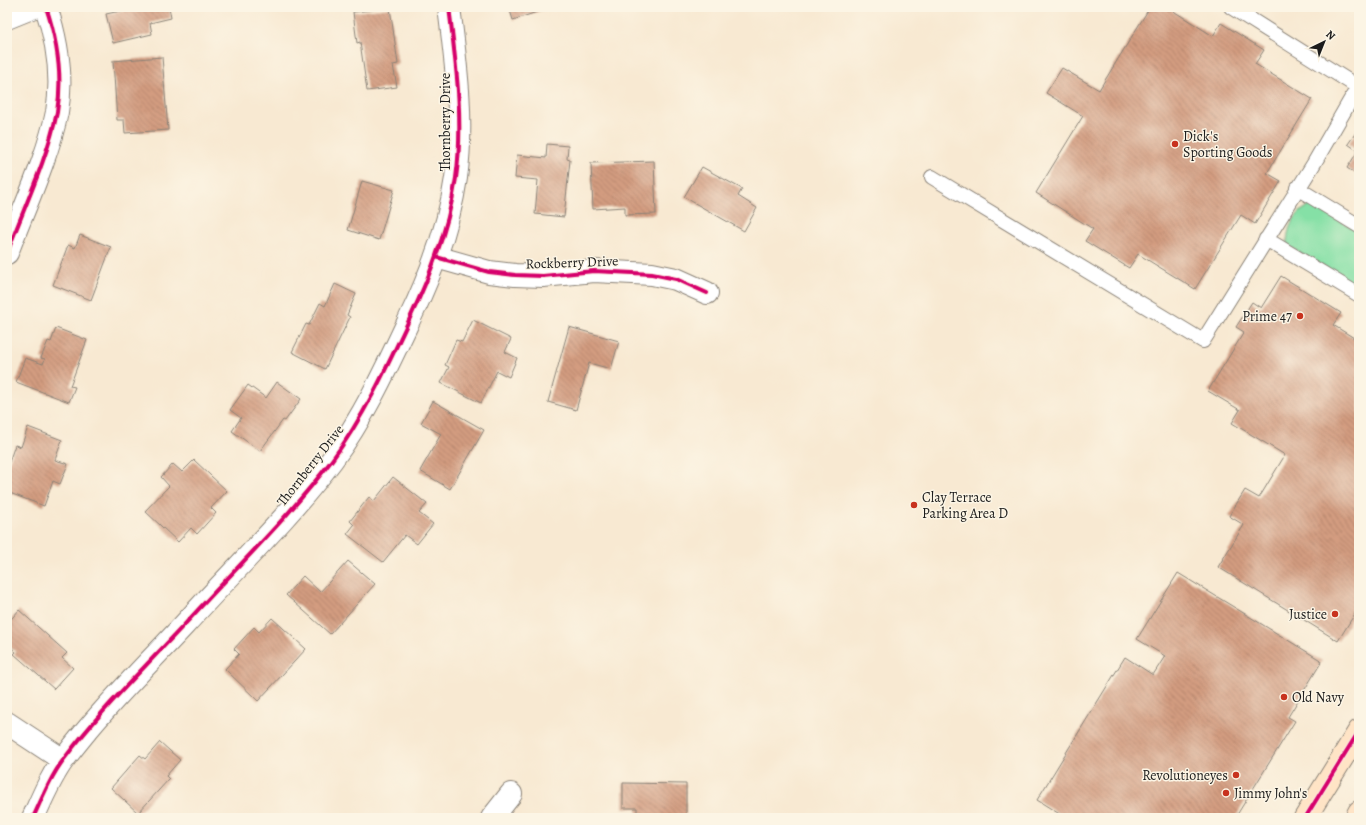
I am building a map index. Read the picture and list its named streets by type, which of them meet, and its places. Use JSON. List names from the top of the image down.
{
  "streets": {
    "street": ["Thornberry Drive", "Rockberry Drive"]
  },
  "crossings": [
    ["Thornberry Drive", "Rockberry Drive"]
  ],
  "places": [
    "Dick's Sporting Goods",
    "Prime 47",
    "Clay Terrace Parking Area D",
    "Justice",
    "Old Navy",
    "Revolutioneyes",
    "Jimmy John's"
  ],
  "north": "top right"
}
